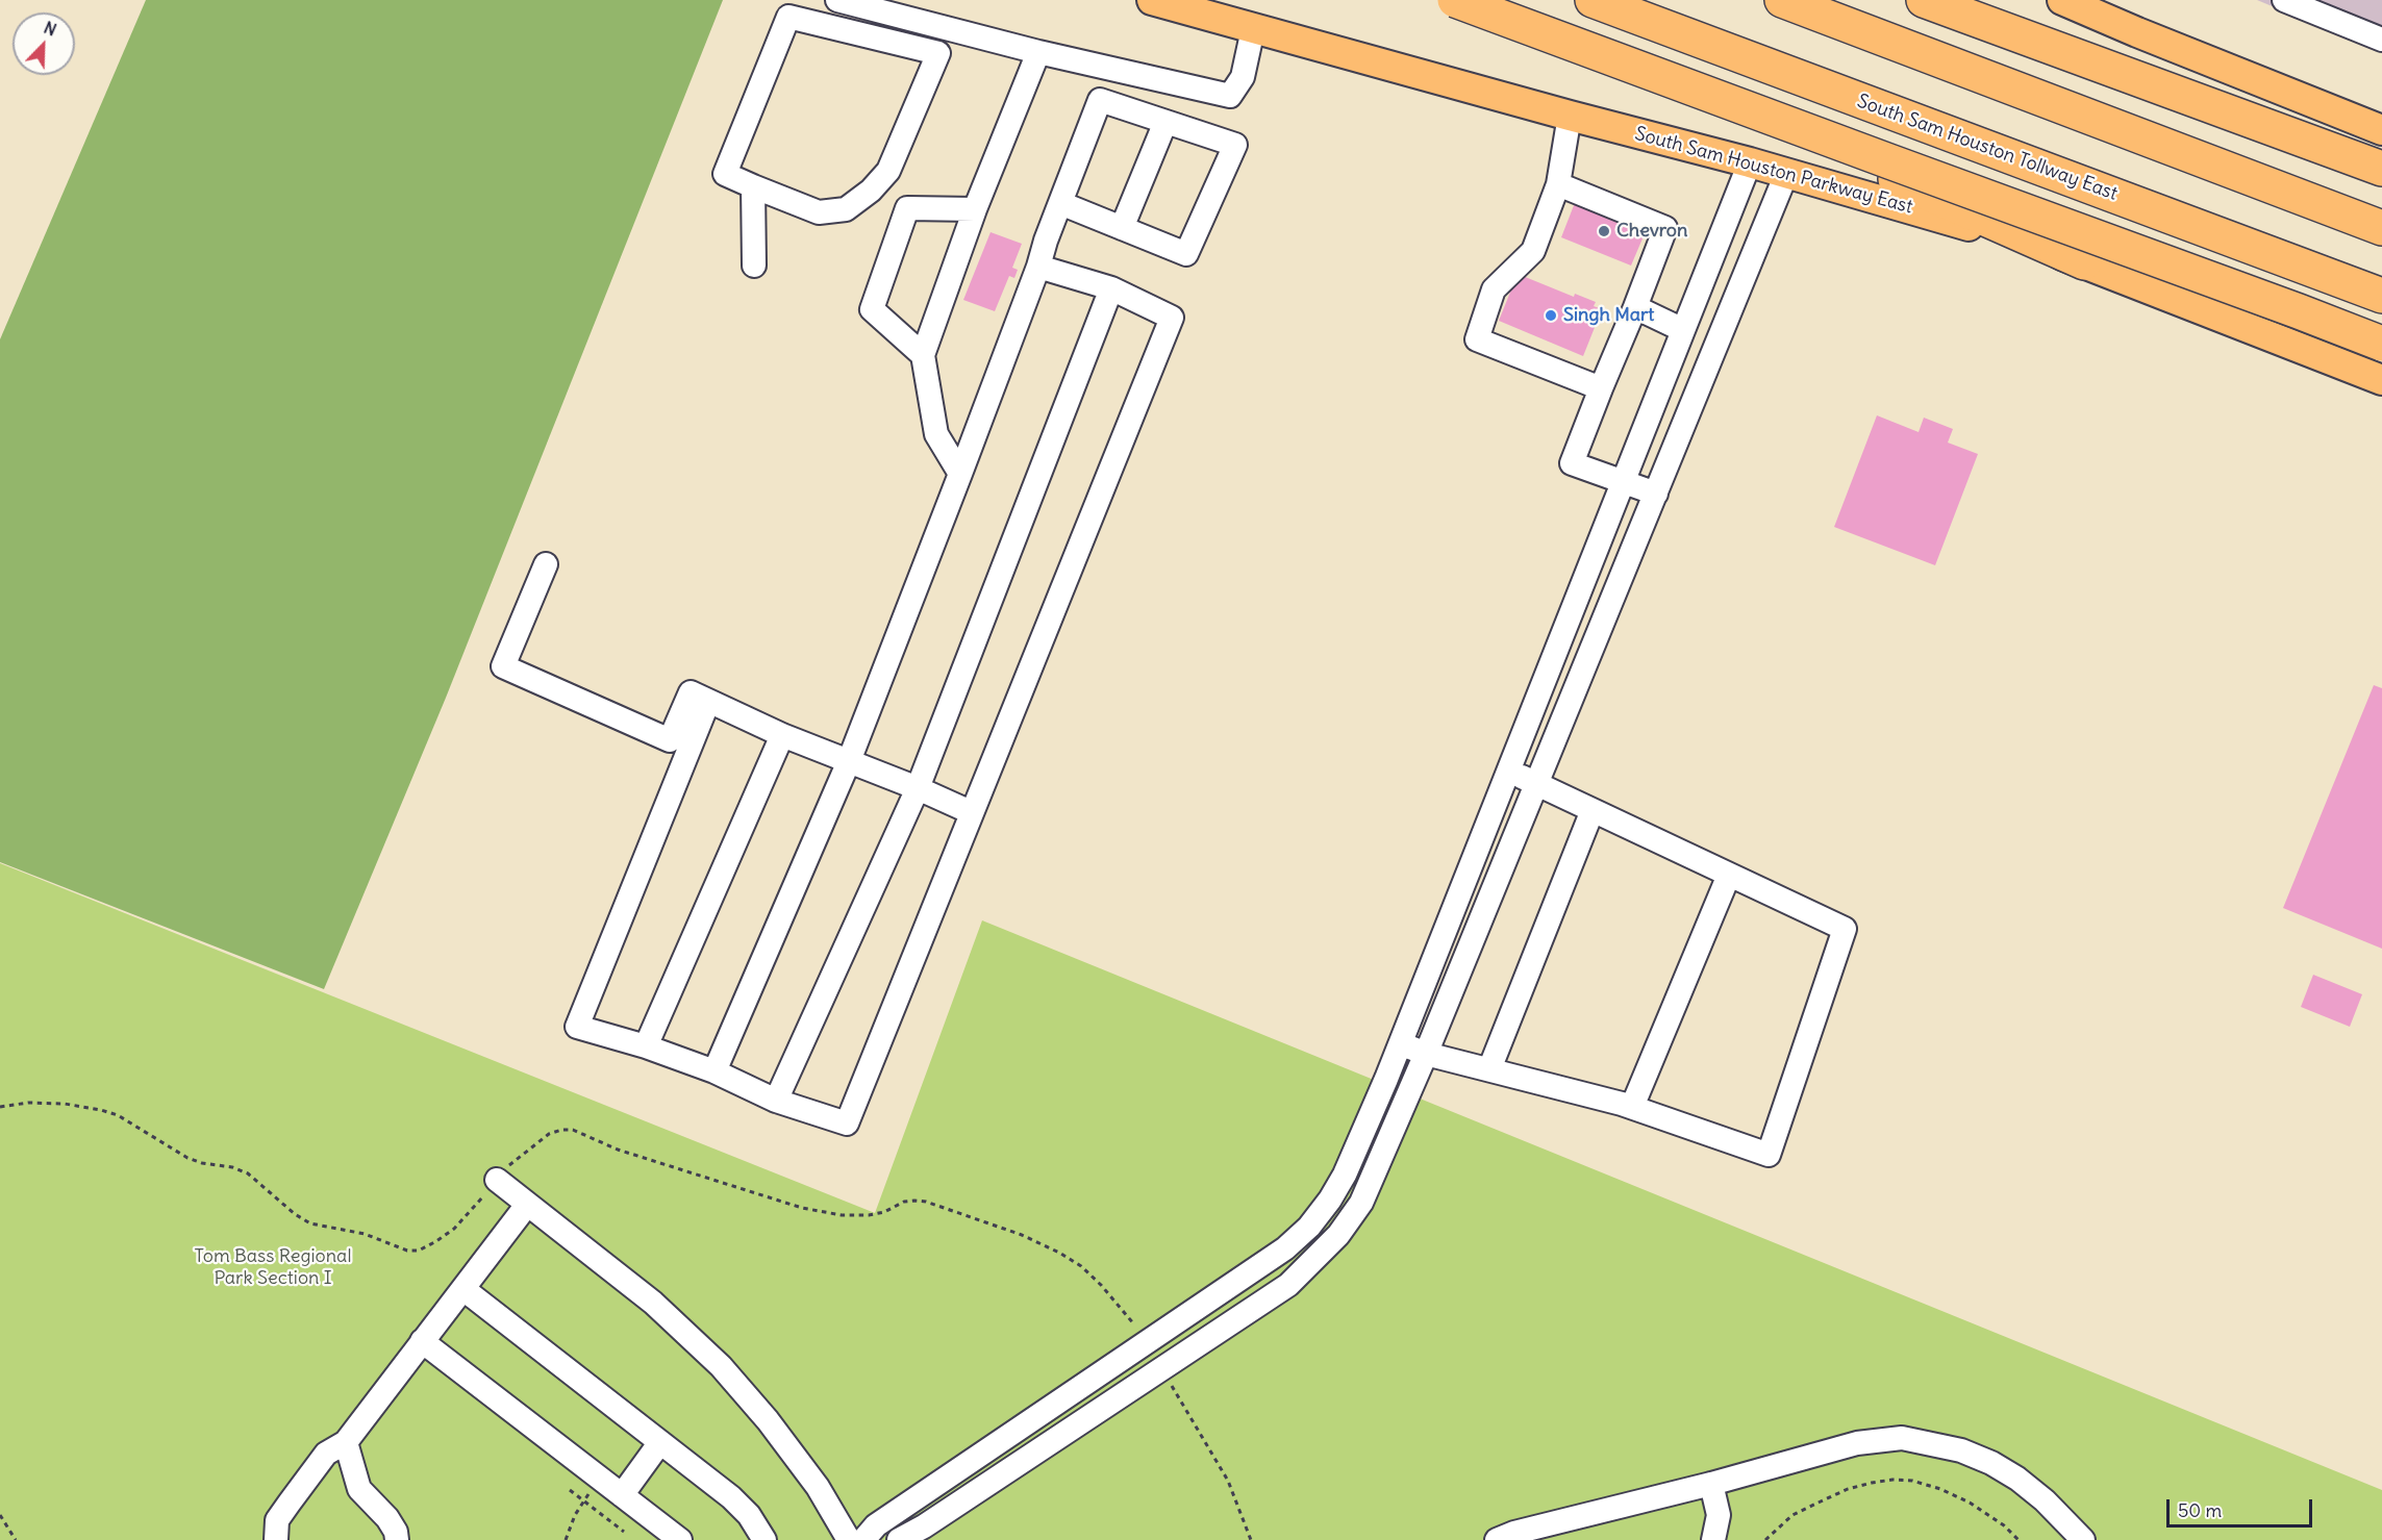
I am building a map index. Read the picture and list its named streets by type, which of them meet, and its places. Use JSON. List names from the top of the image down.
{
  "streets": {
    "highway": ["South Sam Houston Tollway East"],
    "main road": ["South Sam Houston Parkway East"]
  },
  "parks": ["Tom Bass Regional Park Section I"],
  "places": ["Chevron", "Singh Mart"],
  "scale_bar": "50 m",
  "north": "top right"
}
